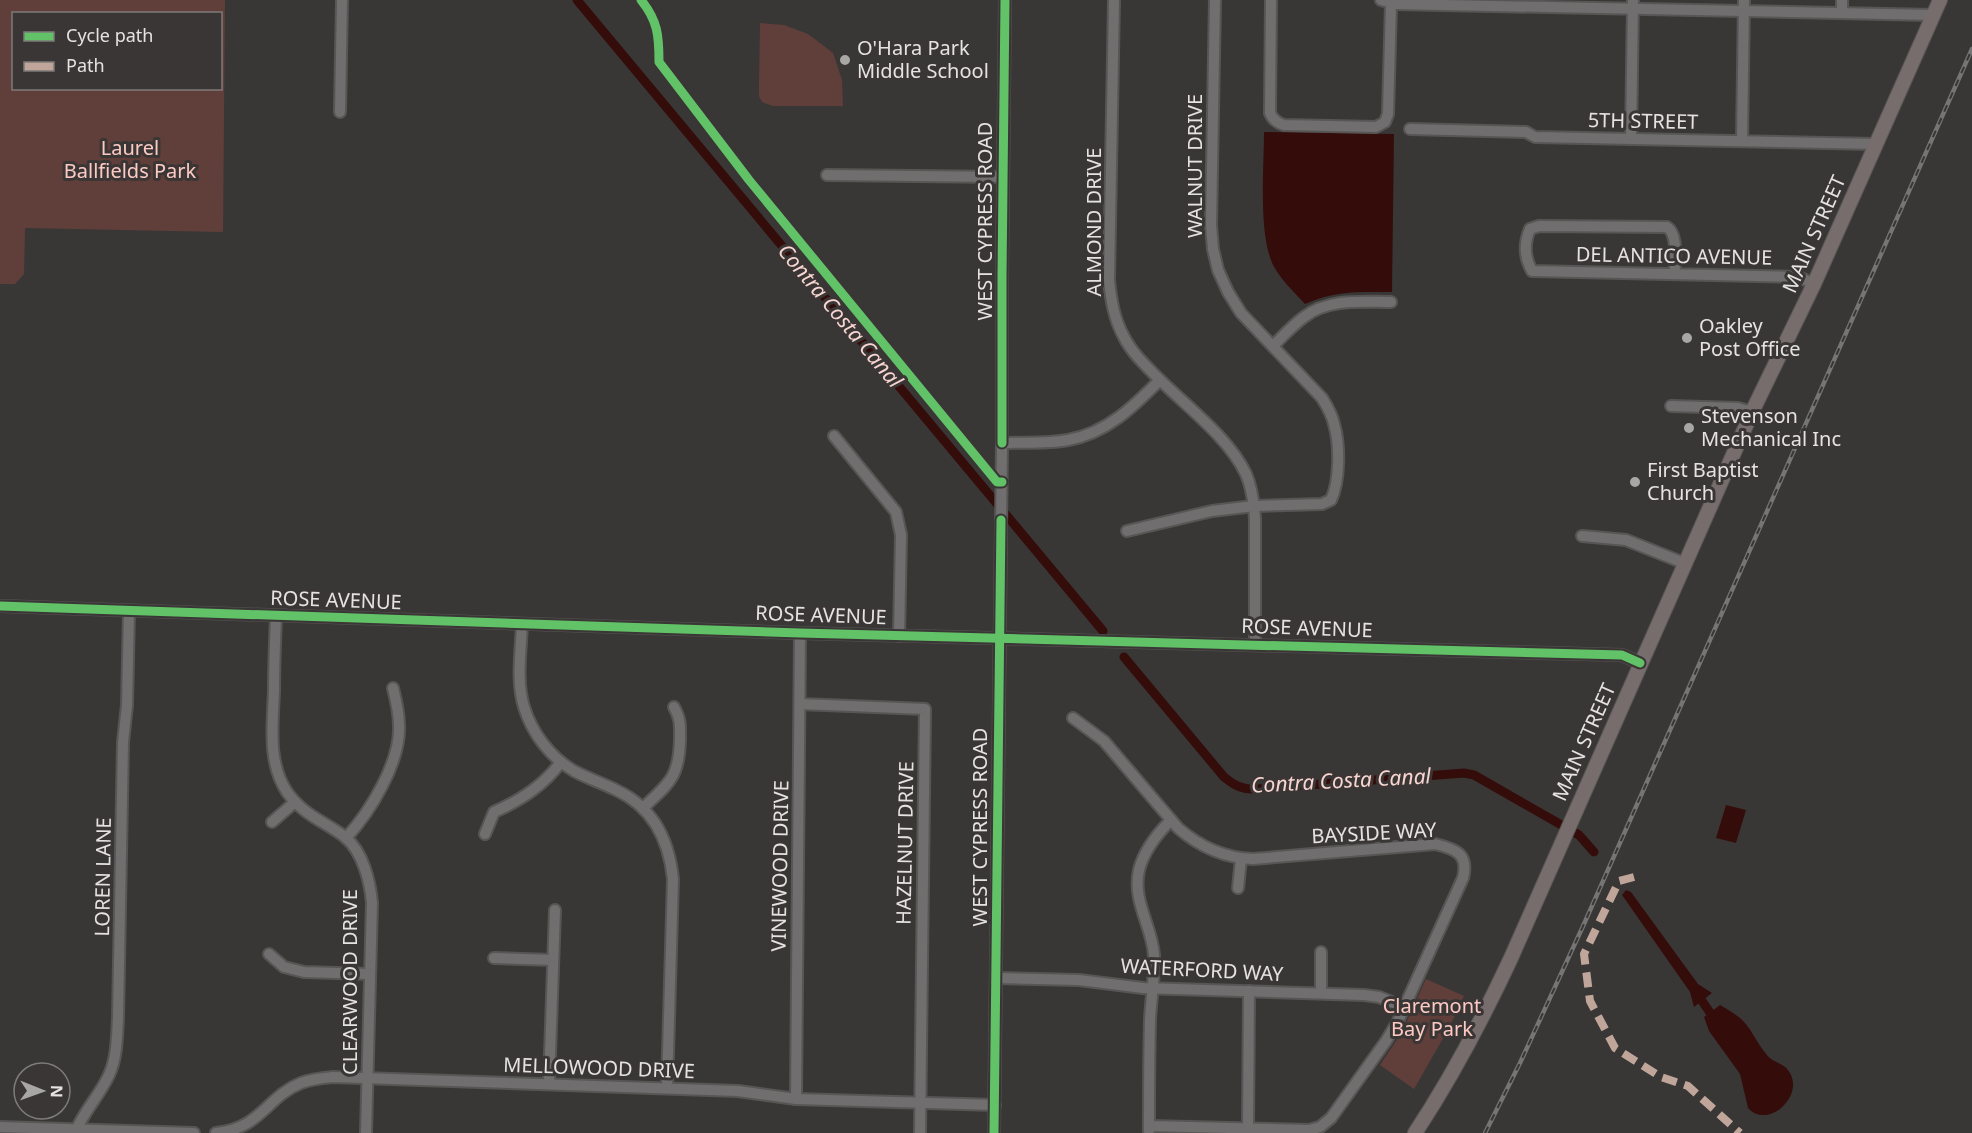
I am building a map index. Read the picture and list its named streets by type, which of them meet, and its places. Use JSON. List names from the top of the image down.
{
  "streets": {
    "main road": ["MAIN STREET"],
    "street": [
      "5TH STREET",
      "WALNUT DRIVE",
      "WEST CYPRESS ROAD",
      "ALMOND DRIVE",
      "DEL ANTICO AVENUE",
      "ROSE AVENUE",
      "BAYSIDE WAY",
      "HAZELNUT DRIVE",
      "VINEWOOD DRIVE",
      "LOREN LANE",
      "WATERFORD WAY",
      "CLEARWOOD DRIVE",
      "MELLOWOOD DRIVE"
    ]
  },
  "crossings": [
    ["5TH STREET", "MAIN STREET"],
    ["WALNUT DRIVE", "ALMOND DRIVE"],
    ["WEST CYPRESS ROAD", "ROSE AVENUE"],
    ["WEST CYPRESS ROAD", "WATERFORD WAY"],
    ["WEST CYPRESS ROAD", "MELLOWOOD DRIVE"],
    ["ALMOND DRIVE", "ROSE AVENUE"],
    ["MAIN STREET", "DEL ANTICO AVENUE"],
    ["MAIN STREET", "ROSE AVENUE"],
    ["ROSE AVENUE", "VINEWOOD DRIVE"],
    ["ROSE AVENUE", "LOREN LANE"],
    ["ROSE AVENUE", "CLEARWOOD DRIVE"],
    ["BAYSIDE WAY", "WATERFORD WAY"],
    ["HAZELNUT DRIVE", "VINEWOOD DRIVE"],
    ["HAZELNUT DRIVE", "MELLOWOOD DRIVE"],
    ["VINEWOOD DRIVE", "MELLOWOOD DRIVE"],
    ["CLEARWOOD DRIVE", "MELLOWOOD DRIVE"]
  ],
  "water": ["Contra Costa Canal"],
  "parks": ["Laurel Ballfields Park", "Claremont Bay Park"],
  "places": [
    "O'Hara Park Middle School",
    "Oakley Post Office",
    "Stevenson Mechanical Inc",
    "First Baptist Church"
  ],
  "legend": ["Cycle path", "Path"],
  "north": "right"
}
